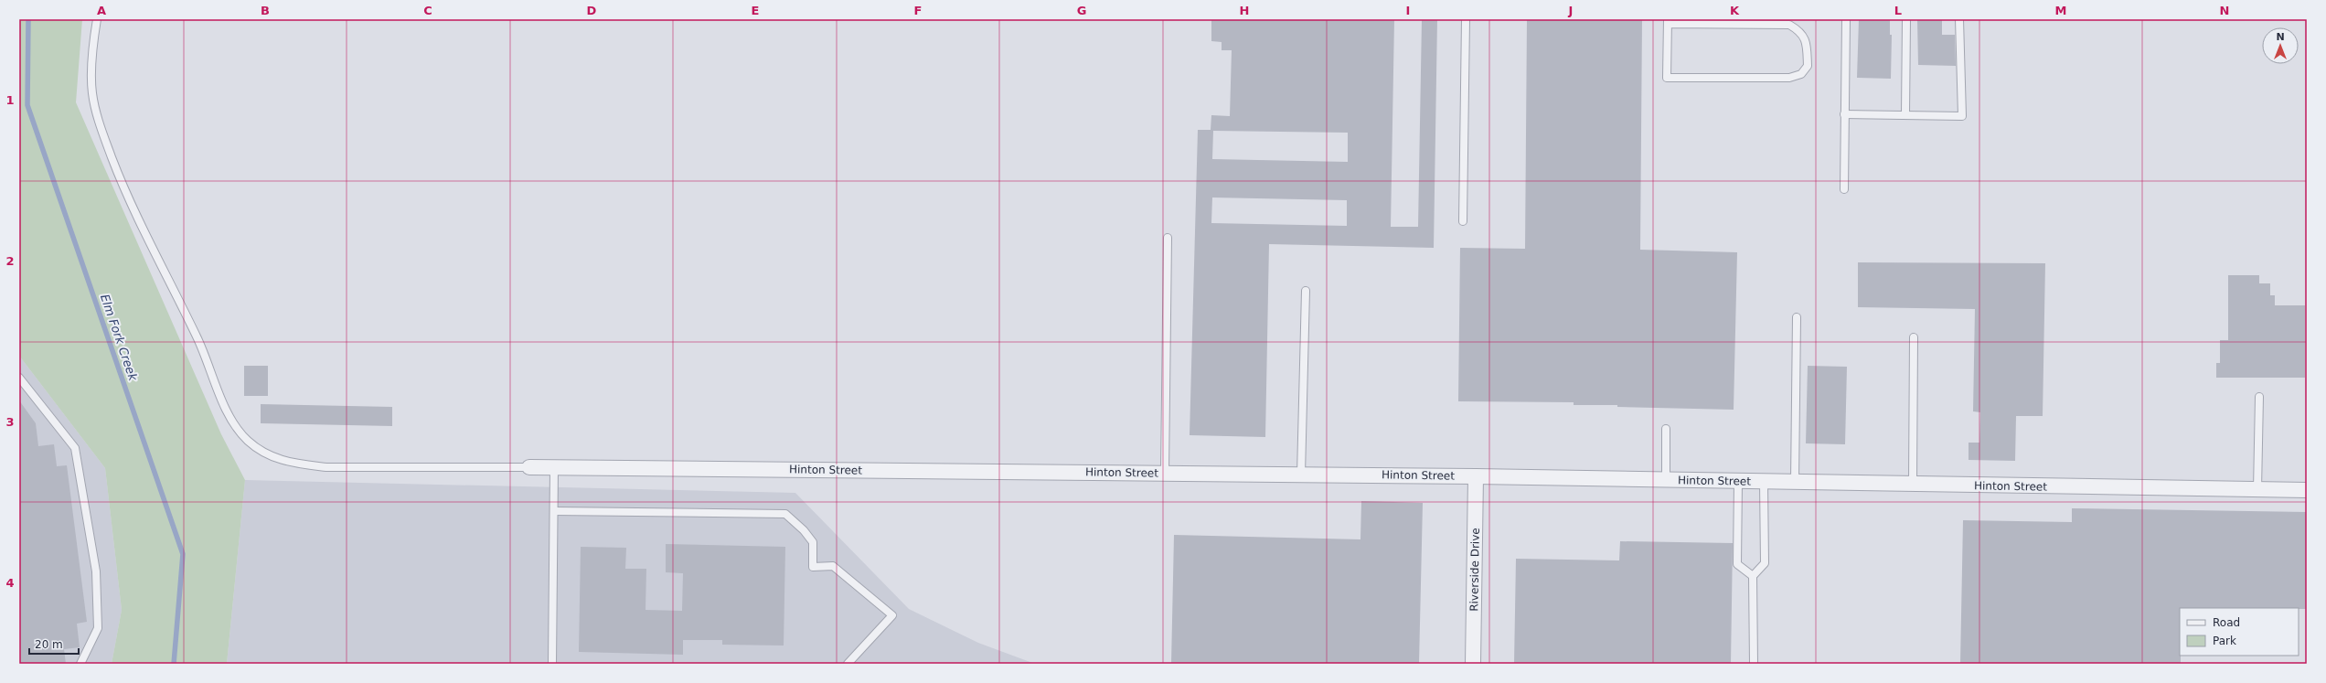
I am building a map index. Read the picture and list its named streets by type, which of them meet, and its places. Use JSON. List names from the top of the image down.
{
  "streets": {
    "street": ["Hinton Street", "Riverside Drive"]
  },
  "crossings": [
    ["Hinton Street", "Riverside Drive"]
  ],
  "water": ["Elm Fork Creek"],
  "legend": ["Road", "Park"],
  "scale_bar": "20 m",
  "north": "top",
  "grid": {
    "columns": [
      "A",
      "B",
      "C",
      "D",
      "E",
      "F",
      "G",
      "H",
      "I",
      "J",
      "K",
      "L",
      "M",
      "N"
    ],
    "rows": [
      "1",
      "2",
      "3",
      "4"
    ]
  }
}
